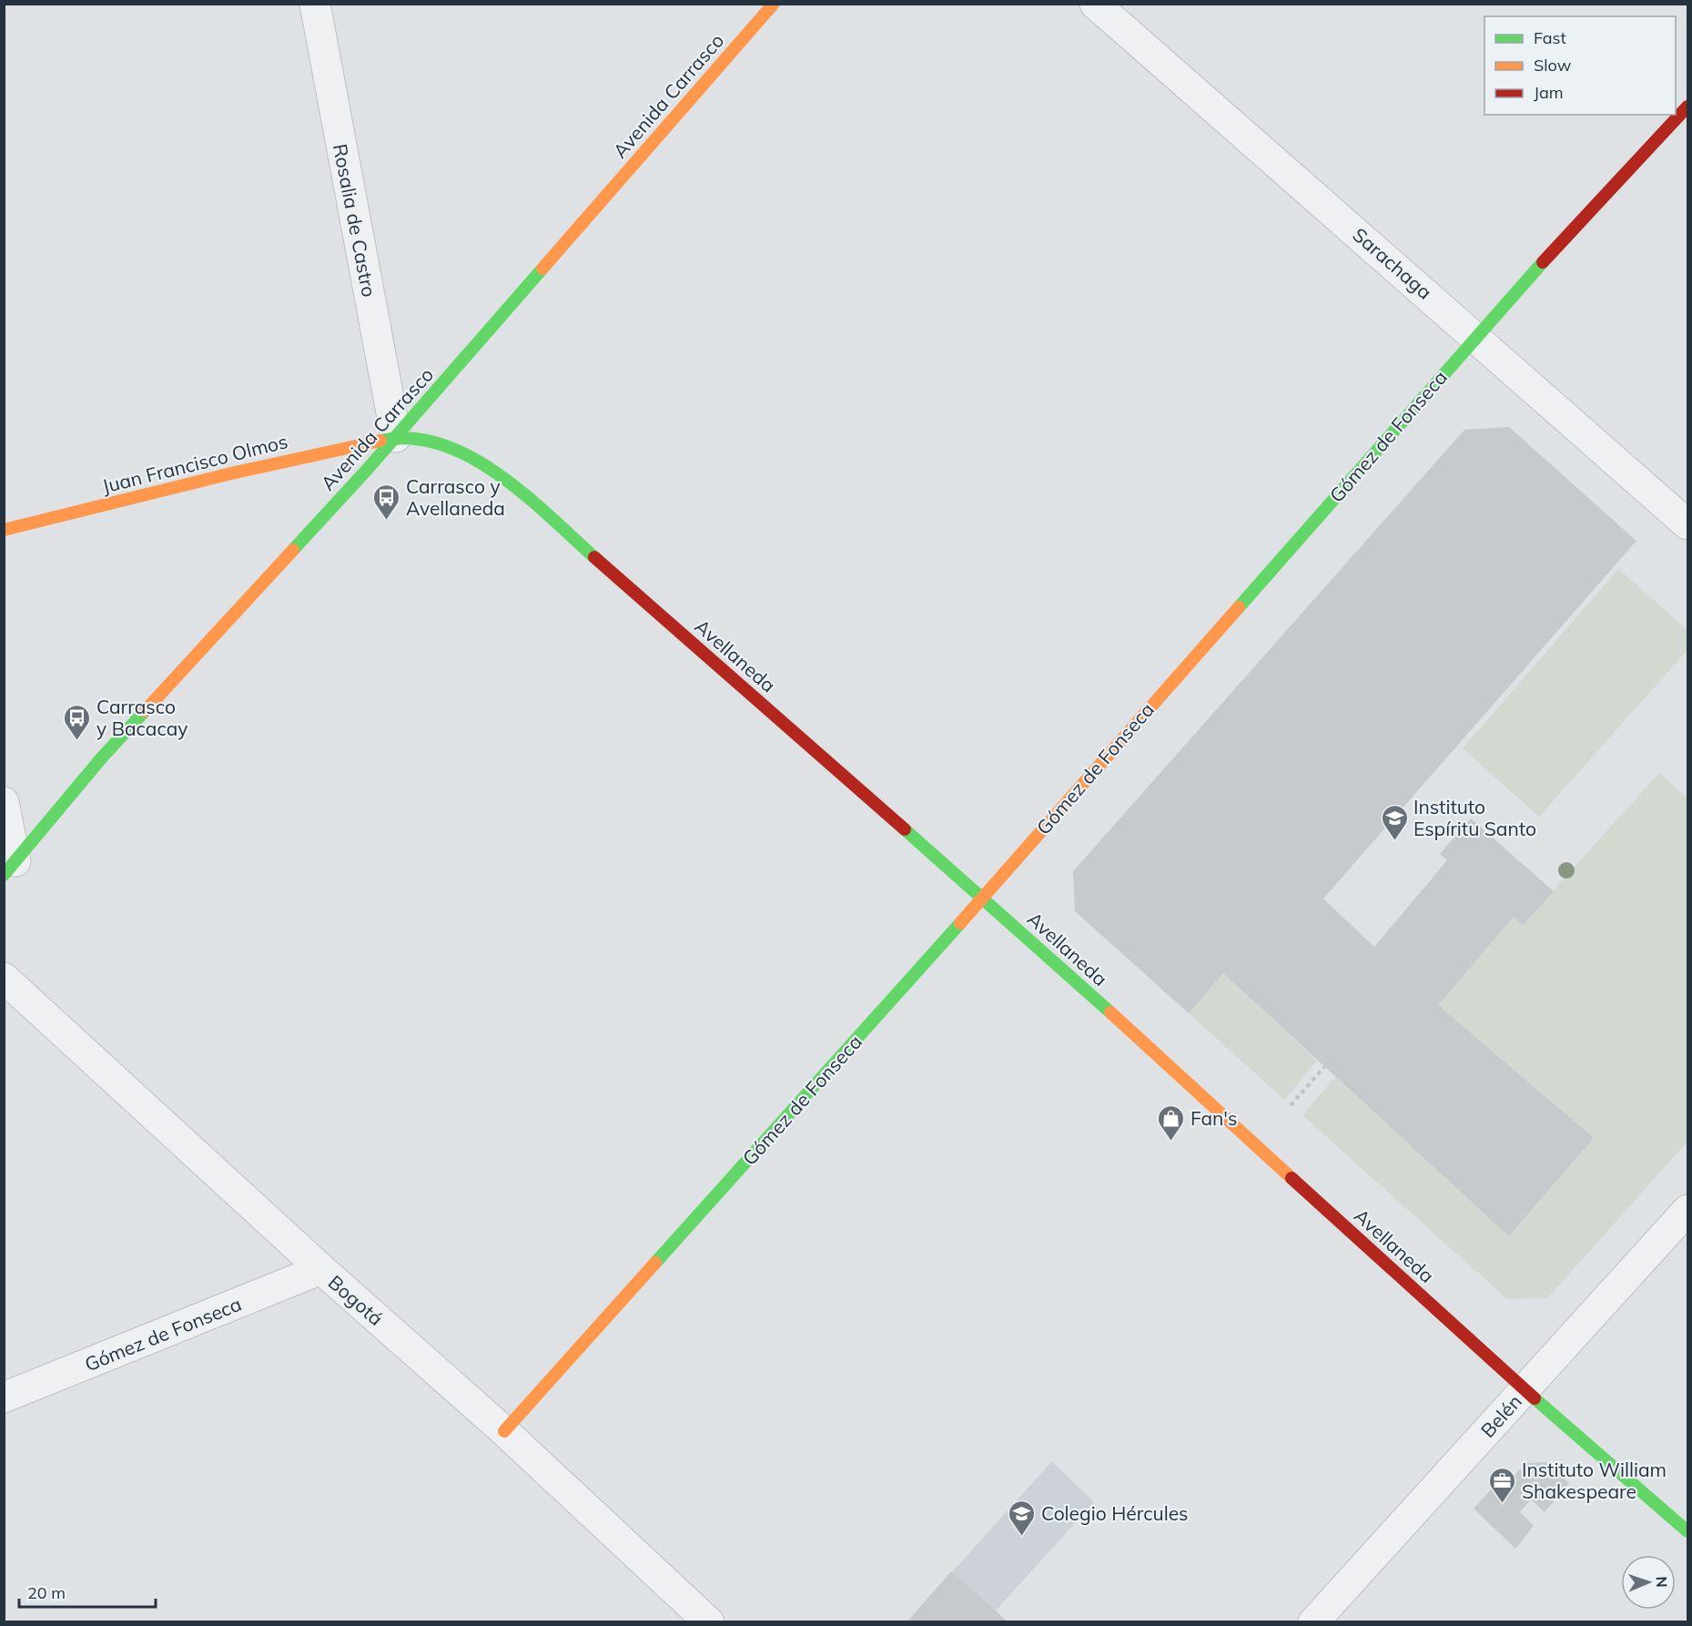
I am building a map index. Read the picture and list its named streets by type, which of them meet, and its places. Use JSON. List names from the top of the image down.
{
  "streets": {
    "street": [
      "Avenida Carrasco",
      "Rosalia de Castro",
      "Sarachaga",
      "Gómez de Fonseca",
      "Juan Francisco Olmos",
      "Avellaneda",
      "Bogotá",
      "Belén"
    ]
  },
  "crossings": [
    ["Avenida Carrasco", "Rosalia de Castro"],
    ["Avenida Carrasco", "Juan Francisco Olmos"],
    ["Avenida Carrasco", "Avellaneda"],
    ["Rosalia de Castro", "Juan Francisco Olmos"],
    ["Rosalia de Castro", "Avellaneda"],
    ["Sarachaga", "Gómez de Fonseca"],
    ["Gómez de Fonseca", "Avellaneda"],
    ["Gómez de Fonseca", "Bogotá"],
    ["Juan Francisco Olmos", "Avellaneda"],
    ["Avellaneda", "Belén"]
  ],
  "places": {
    "bus stop": ["Carrasco y Avellaneda", "Carrasco y Bacacay"],
    "school or university": ["Instituto Espíritu Santo", "Colegio Hércules"],
    "shop": ["Fan's"],
    "office": ["Instituto William Shakespeare"]
  },
  "legend": ["Fast", "Slow", "Jam"],
  "scale_bar": "20 m",
  "north": "right"
}
